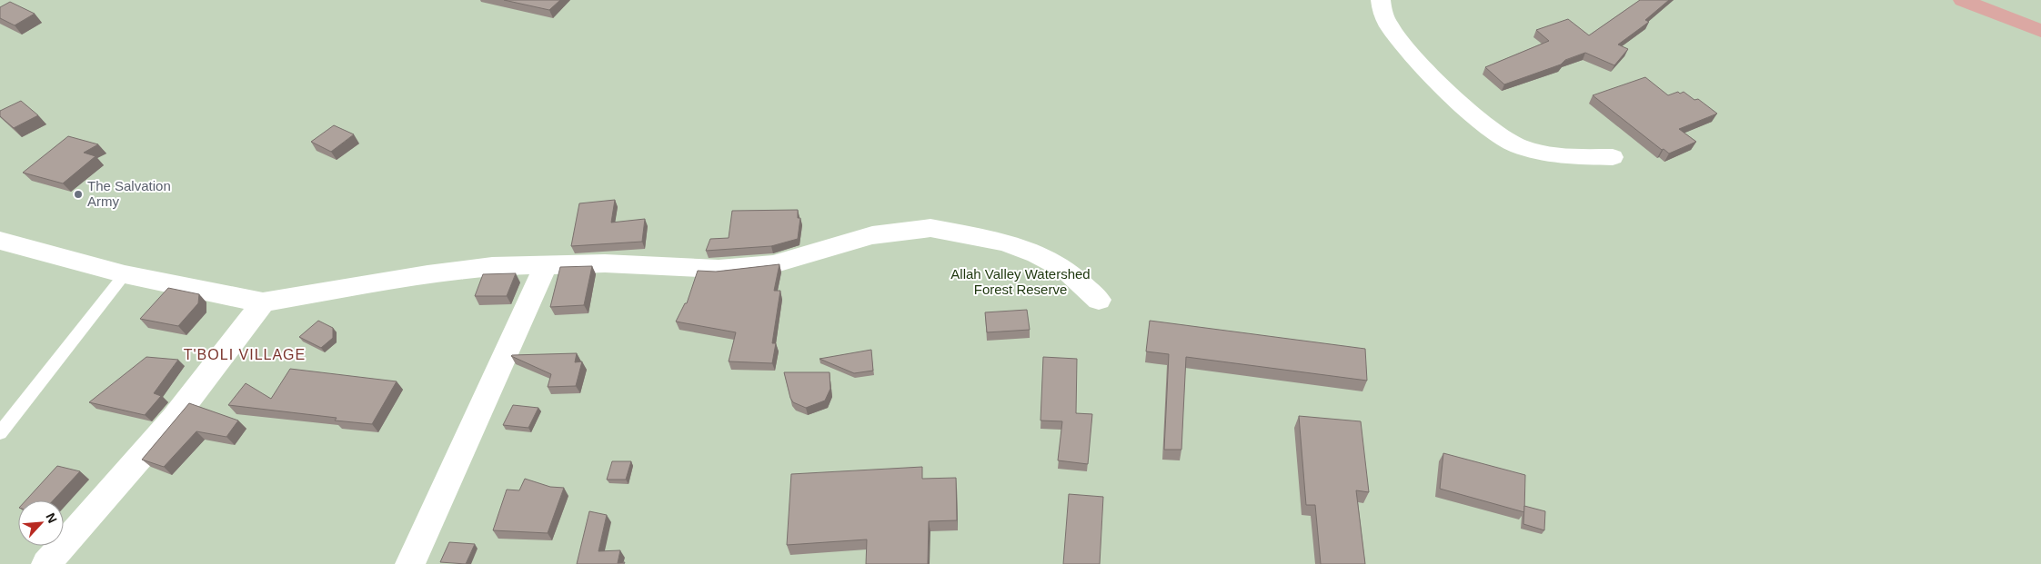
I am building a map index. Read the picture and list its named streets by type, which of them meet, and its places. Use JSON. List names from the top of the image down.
{
  "districts": ["T'BOLI VILLAGE"],
  "parks": ["Allah Valley Watershed Forest Reserve"],
  "places": ["The Salvation Army"],
  "north": "top right"
}
